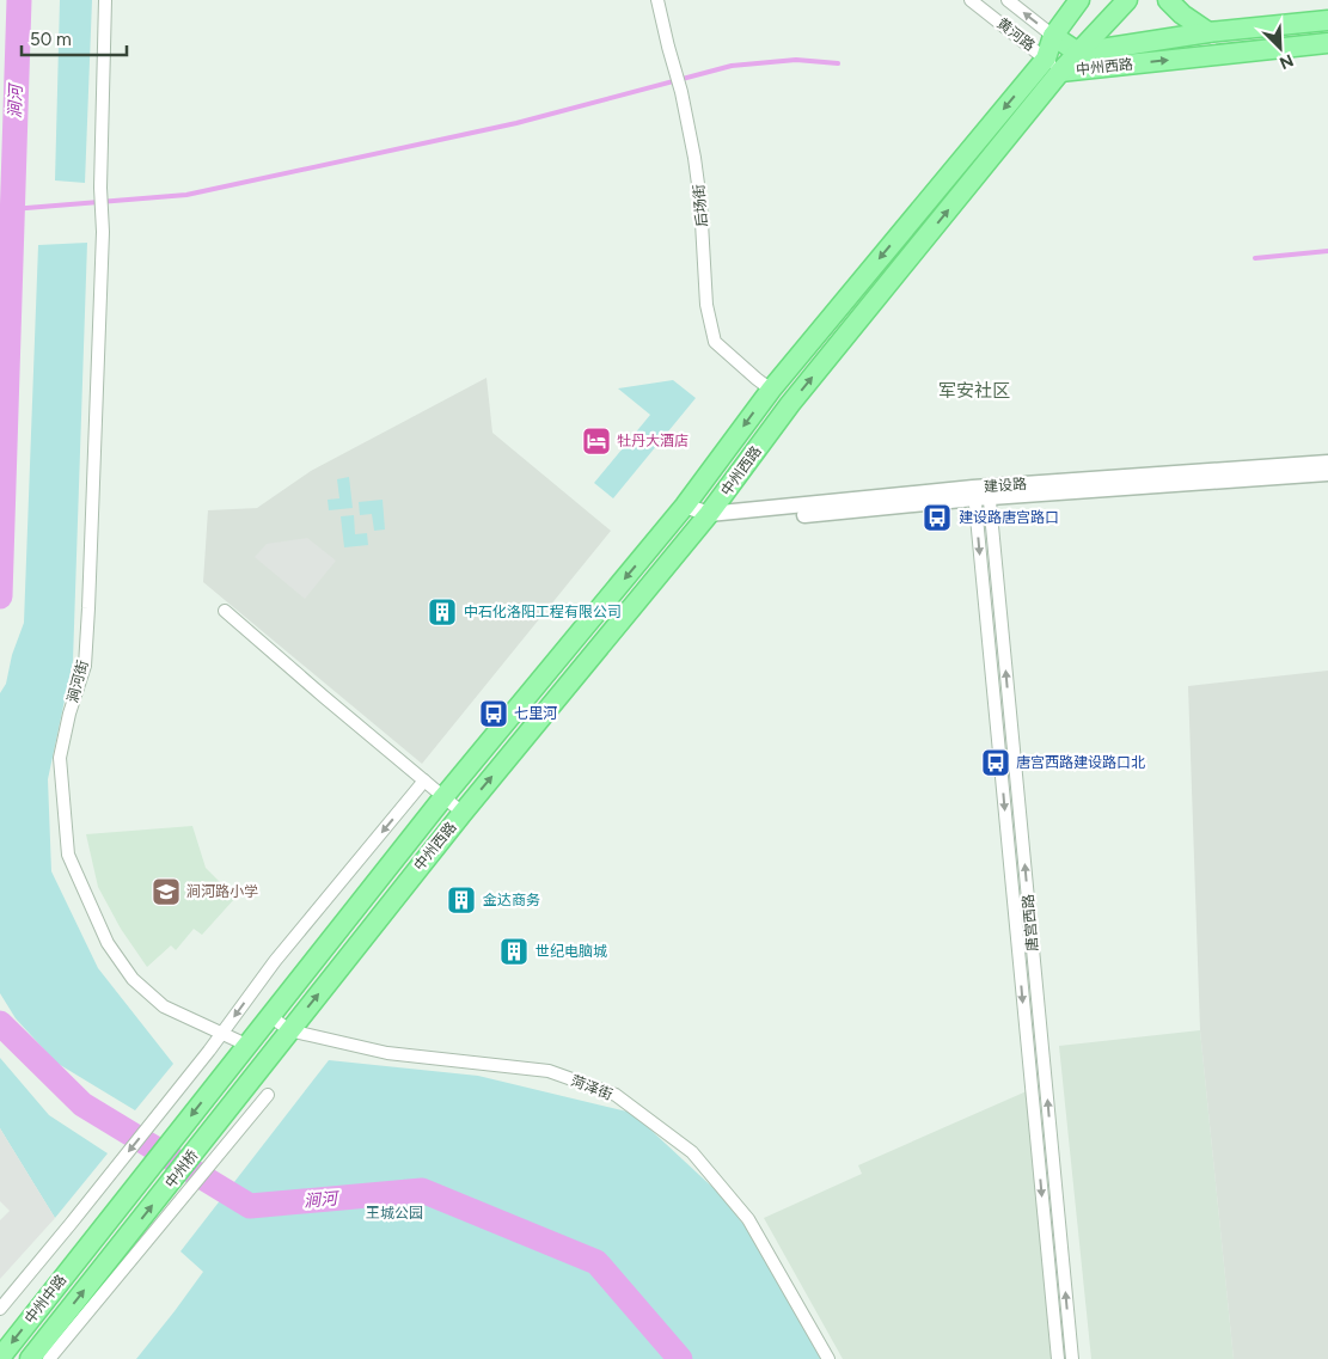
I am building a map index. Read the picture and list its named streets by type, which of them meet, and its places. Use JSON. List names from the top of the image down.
{
  "streets": {
    "main road": ["中州西路", "中州桥", "中州中路"],
    "street": [
      "黄河路",
      "后场街",
      "建设路",
      "涧河街",
      "唐宫西路",
      "菏泽街"
    ]
  },
  "crossings": [
    ["黄河路", "中州西路"],
    ["中州西路", "后场街"],
    ["中州西路", "建设路"],
    ["中州西路", "涧河街"],
    ["中州西路", "菏泽街"],
    ["中州西路", "中州桥"],
    ["建设路", "唐宫西路"],
    ["中州桥", "中州中路"]
  ],
  "districts": ["军安社区"],
  "water": ["涧河"],
  "parks": ["王城公园"],
  "places": {
    "hotel": ["牡丹大酒店"],
    "bus stop": ["建设路唐宫路口", "七里河", "唐宫西路建设路口北"],
    "building": ["中石化洛阳工程有限公司", "金达商务", "世纪电脑城"],
    "school or university": ["涧河路小学"]
  },
  "scale_bar": "50 m",
  "north": "bottom right"
}
